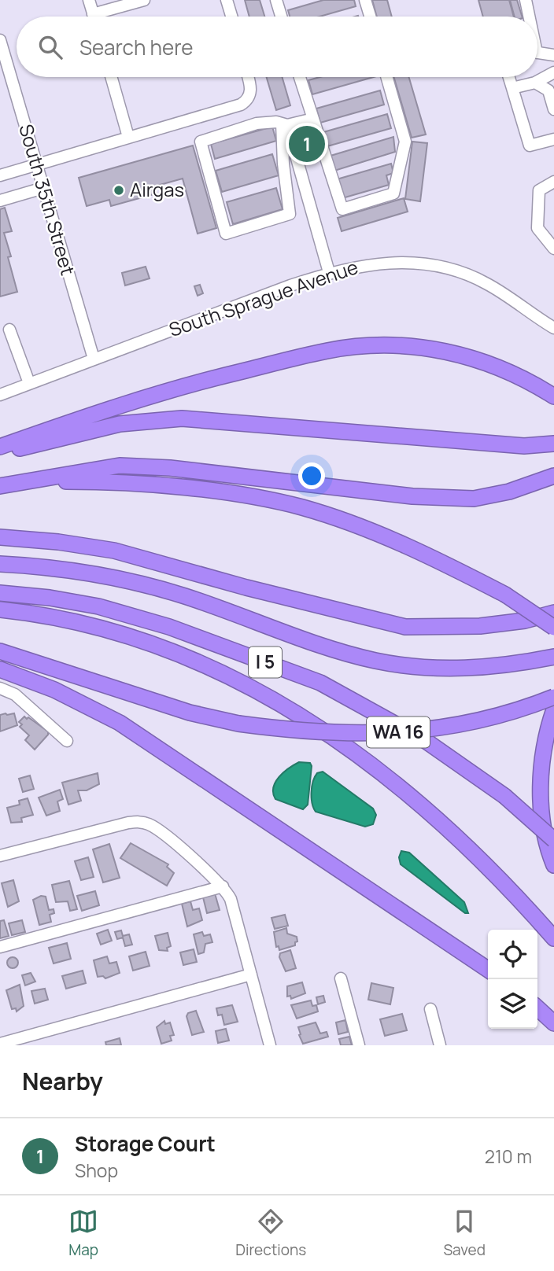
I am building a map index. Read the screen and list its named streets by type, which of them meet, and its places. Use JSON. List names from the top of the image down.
{
  "streets": {
    "highway": ["I 5", "WA 16"],
    "street": ["South 35th Street", "South Sprague Avenue"]
  },
  "crossings": [
    ["South 35th Street", "South Sprague Avenue"]
  ],
  "places": ["Airgas"],
  "page": {
    "search": "Search here",
    "pins": "1",
    "heading": "Nearby",
    "list": [
      {
        "mark": "1",
        "name": "Storage Court",
        "note": "Shop",
        "value": "210 m"
      }
    ],
    "nav": ["Map", "Directions", "Saved"]
  }
}
